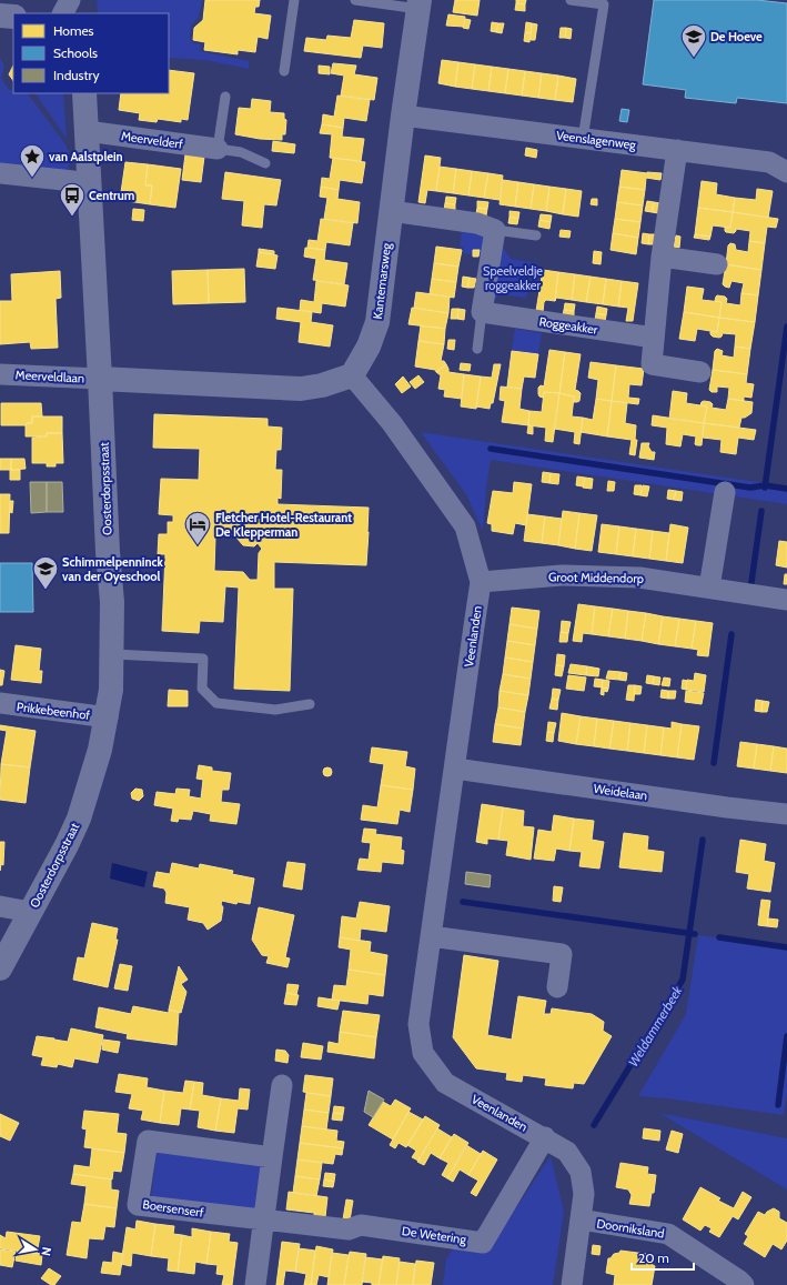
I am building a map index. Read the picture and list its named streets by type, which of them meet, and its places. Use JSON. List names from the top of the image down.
{
  "streets": {
    "street": [
      "Meervelderf",
      "Veenslagenweg",
      "Kantemarsweg",
      "Roggeakker",
      "Meerveldlaan",
      "Oosterdorpsstraat",
      "Groot Middendorp",
      "Veenlanden",
      "Prikkebeenhof",
      "Weidelaan",
      "Boersenserf",
      "Doorniksland",
      "De Wetering"
    ]
  },
  "crossings": [
    ["Meervelderf", "Oosterdorpsstraat"],
    ["Veenslagenweg", "Kantemarsweg"],
    ["Kantemarsweg", "Veenlanden"],
    ["Meerveldlaan", "Oosterdorpsstraat"],
    ["Oosterdorpsstraat", "Prikkebeenhof"],
    ["Groot Middendorp", "Veenlanden"],
    ["Veenlanden", "Weidelaan"],
    ["Veenlanden", "Doorniksland"],
    ["Veenlanden", "De Wetering"],
    ["Boersenserf", "De Wetering"]
  ],
  "water": ["Weldammerbeek"],
  "parks": ["Speelveldje roggeakker"],
  "places": {
    "school or university": ["De Hoeve", "Schimmelpenninck van der Oyeschool"],
    "place": ["van Aalstplein"],
    "bus stop": ["Centrum"],
    "hotel": ["Fletcher Hotel-Restaurant De Klepperman"]
  },
  "legend": ["Homes", "Schools", "Industry"],
  "scale_bar": "20 m",
  "north": "right"
}
